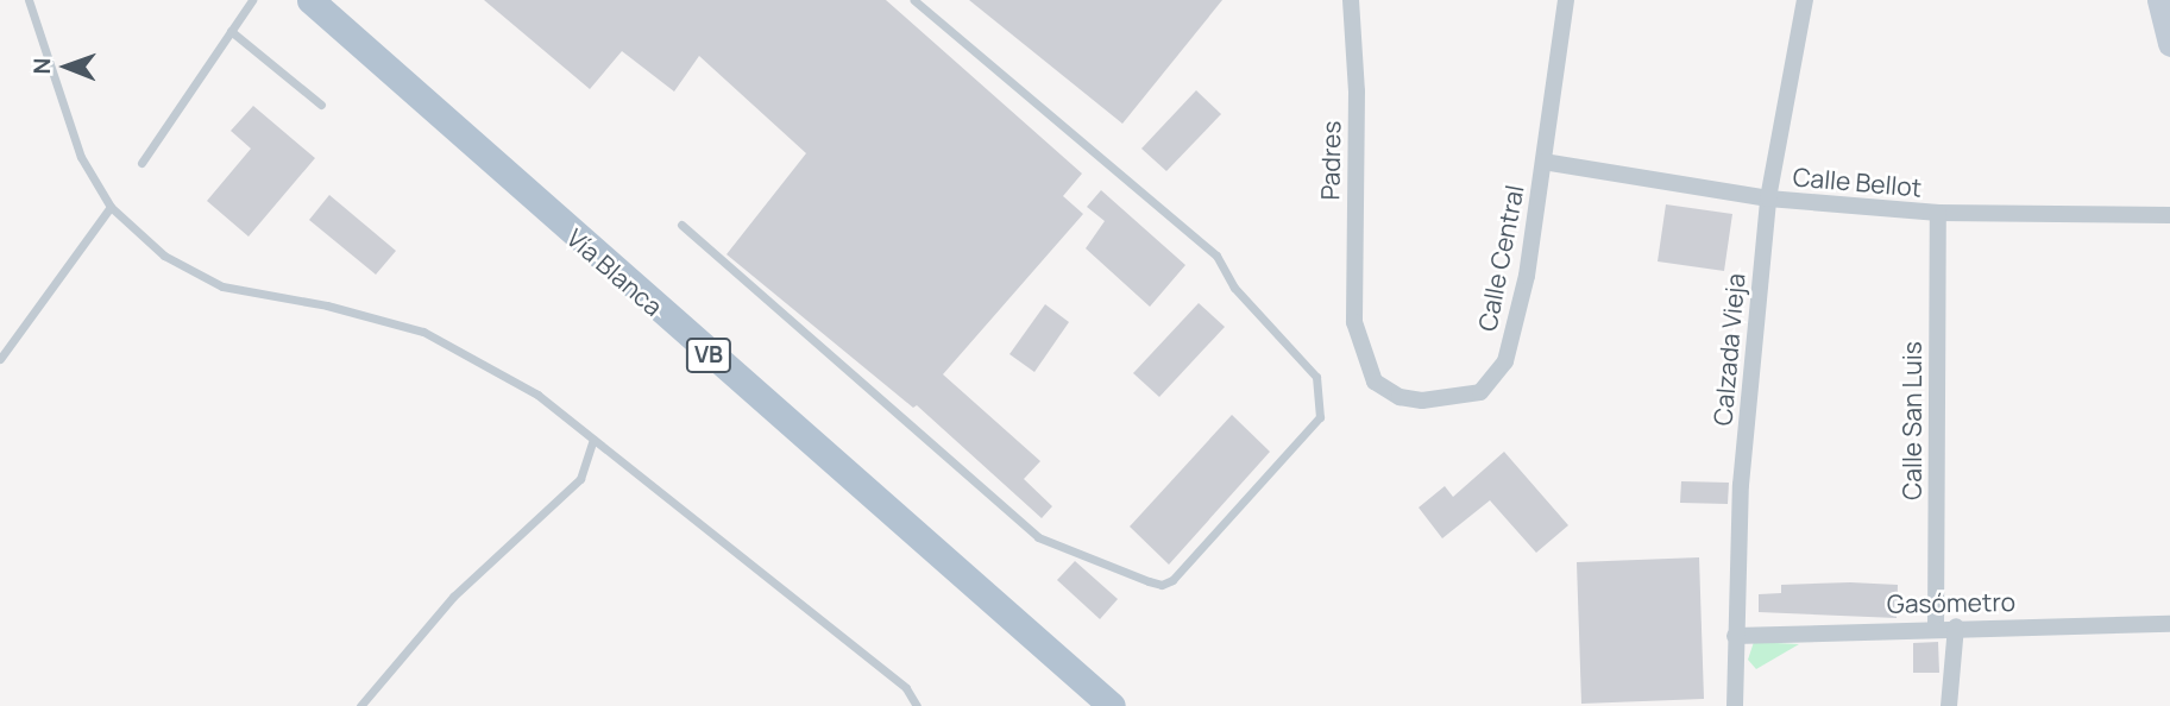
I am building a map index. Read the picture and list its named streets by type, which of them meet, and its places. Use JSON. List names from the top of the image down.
{
  "streets": {
    "main road": ["Vía Blanca", "VB"],
    "street": [
      "Padres",
      "Calle Bellot",
      "Calle Central",
      "Calzada Vieja",
      "Calle San Luis",
      "Gasómetro"
    ]
  },
  "crossings": [
    ["Padres", "Calle Central"],
    ["Calle Bellot", "Calle Central"],
    ["Calle Bellot", "Calzada Vieja"],
    ["Calle Bellot", "Calle San Luis"],
    ["Calzada Vieja", "Gasómetro"],
    ["Calle San Luis", "Gasómetro"]
  ],
  "north": "left"
}
